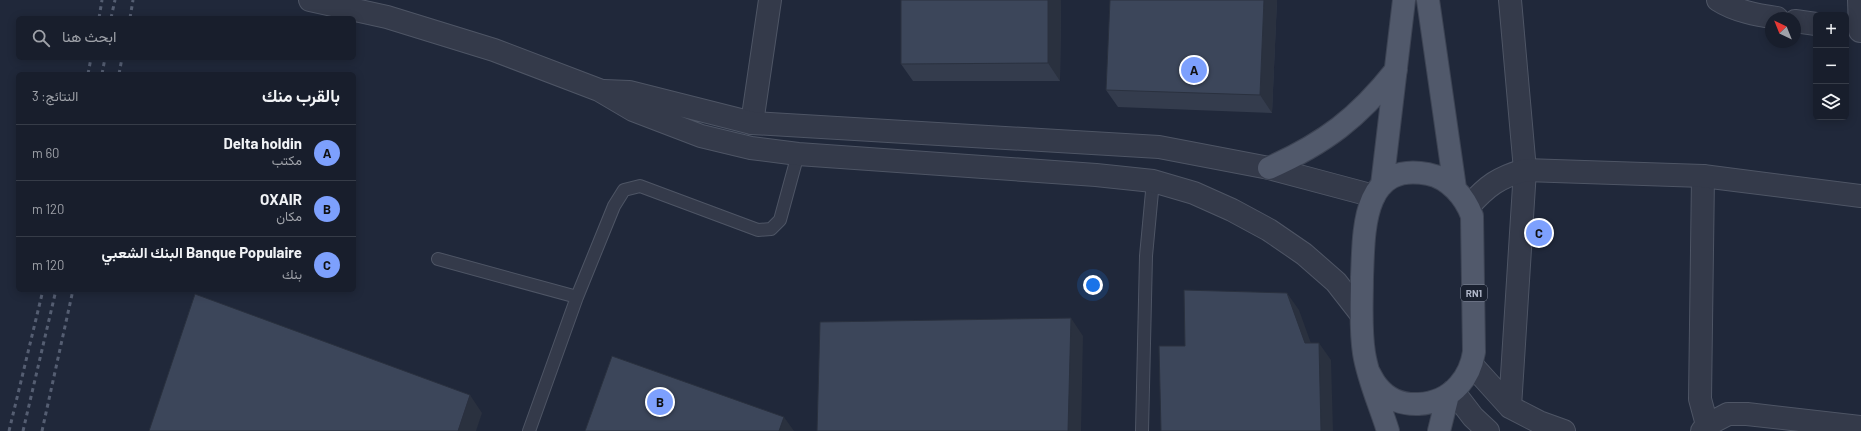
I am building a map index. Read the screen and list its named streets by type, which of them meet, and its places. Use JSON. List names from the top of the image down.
{
  "streets": {
    "main road": ["RN1"]
  },
  "north": "top left",
  "page": {
    "map_buttons": ["+", "−"],
    "search": "ابحث هنا",
    "pins": ["A", "C", "B"],
    "heading": ["بالقرب منك", "النتائج: 3"],
    "list": [
      {
        "mark": "A",
        "name": "Delta holdin",
        "note": "مكتب",
        "value": "60 m"
      },
      {
        "mark": "B",
        "name": "OXAIR",
        "note": "مكان",
        "value": "120 m"
      },
      {
        "mark": "C",
        "name": "Banque Populaire البنك الشعبي",
        "note": "بنك",
        "value": "120 m"
      }
    ]
  }
}
